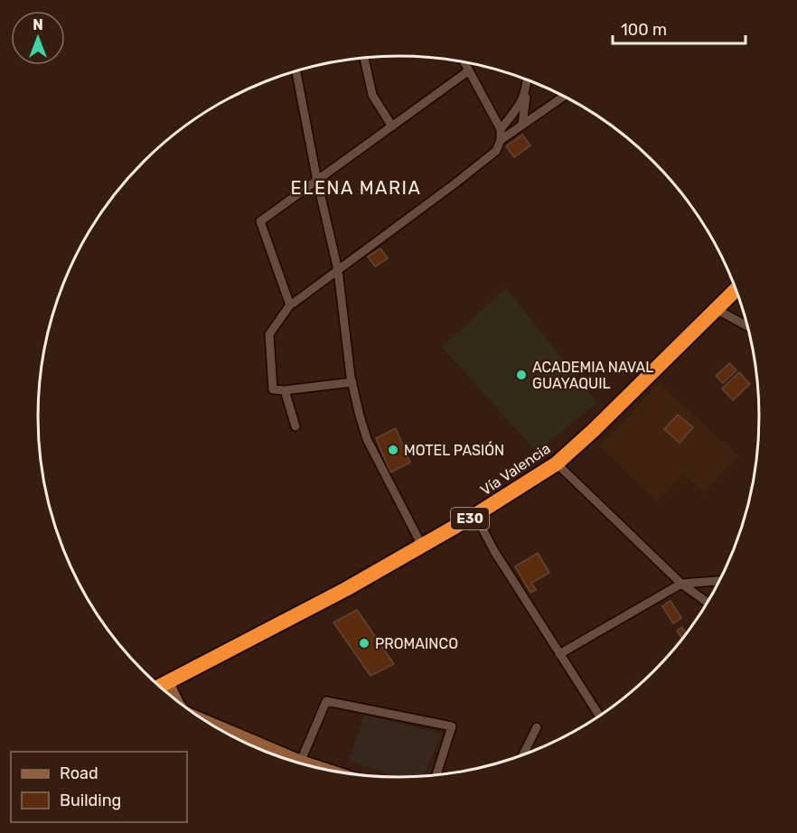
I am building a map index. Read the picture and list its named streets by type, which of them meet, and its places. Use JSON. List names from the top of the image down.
{
  "streets": {
    "highway": ["Vía Valencia", "E30"]
  },
  "districts": ["ELENA MARIA"],
  "places": ["ACADEMIA NAVAL GUAYAQUIL", "MOTEL PASIÓN", "PROMAINCO"],
  "legend": ["Road", "Building"],
  "scale_bar": "100 m",
  "north": "top"
}
